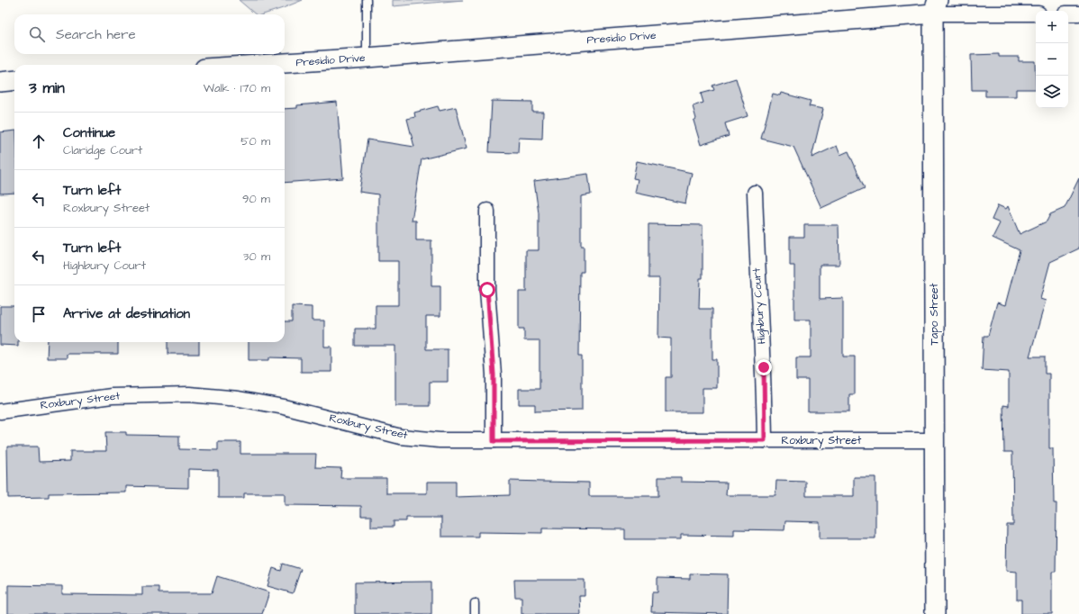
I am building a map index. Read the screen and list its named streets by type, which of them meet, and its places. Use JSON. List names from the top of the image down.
{
  "streets": {
    "street": [
      "Presidio Drive",
      "Highbury Court",
      "Tapo Street",
      "Roxbury Street"
    ]
  },
  "crossings": [
    ["Presidio Drive", "Tapo Street"],
    ["Highbury Court", "Roxbury Street"],
    ["Tapo Street", "Roxbury Street"]
  ],
  "page": {
    "map_buttons": ["+", "−"],
    "search": "Search here",
    "heading": ["3 min", "Walk · 170 m"],
    "list": [
      ["Continue", "Claridge Court", "50 m"],
      ["Turn left", "Roxbury Street", "90 m"],
      ["Turn left", "Highbury Court", "30 m"],
      "Arrive at destination"
    ]
  }
}
